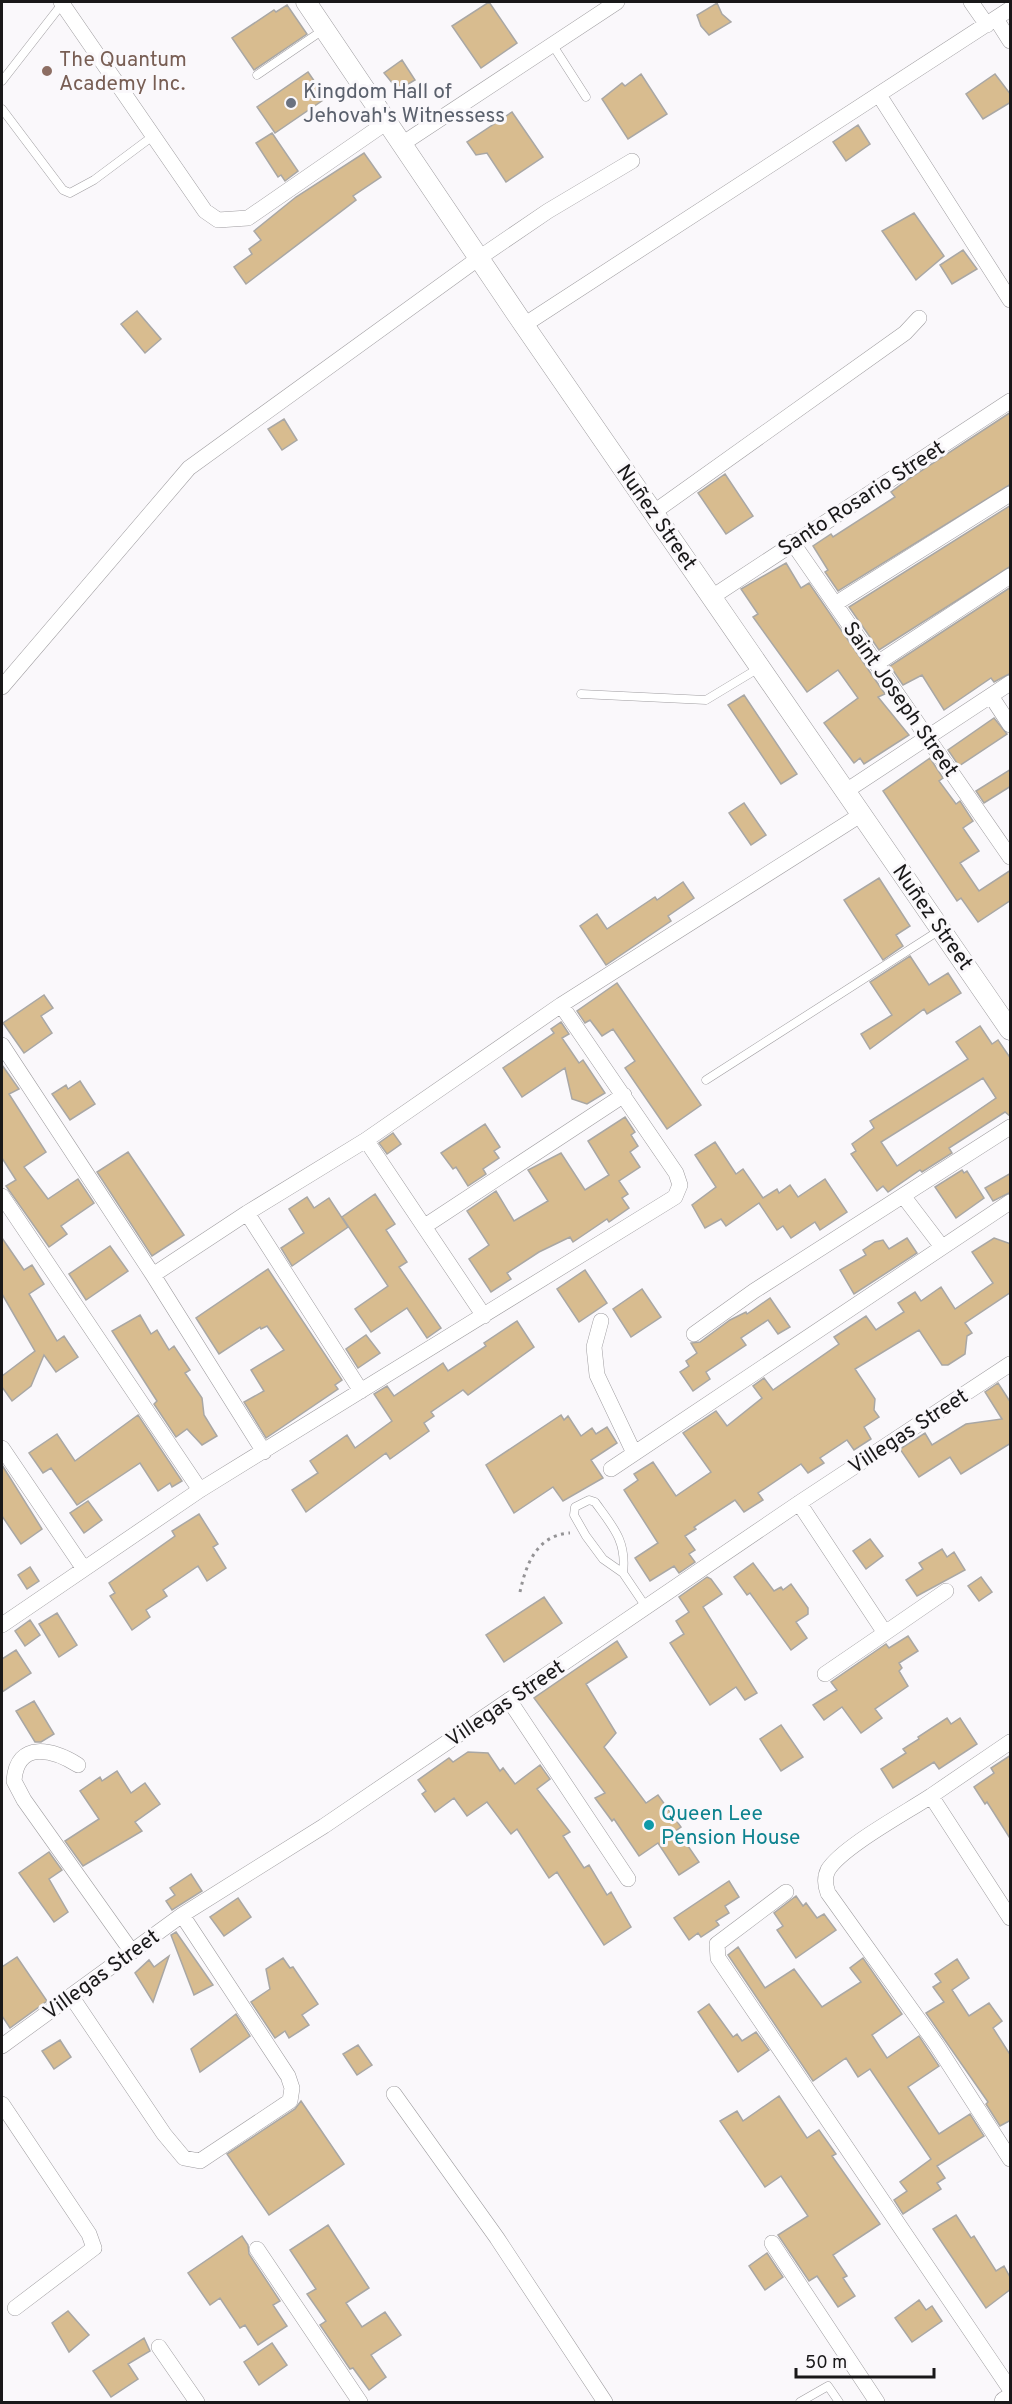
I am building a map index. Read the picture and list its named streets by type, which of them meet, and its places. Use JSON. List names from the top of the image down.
{
  "streets": {
    "street": [
      "Santo Rosario Street",
      "Nuñez Street",
      "Saint Joseph Street",
      "Villegas Street"
    ]
  },
  "crossings": [
    ["Santo Rosario Street", "Nuñez Street"],
    ["Santo Rosario Street", "Saint Joseph Street"]
  ],
  "places": ["The Quantum Academy Inc.", "Kingdom Hall of Jehovah's Witnessess", "Queen Lee Pension House"],
  "scale_bar": "50 m"
}
